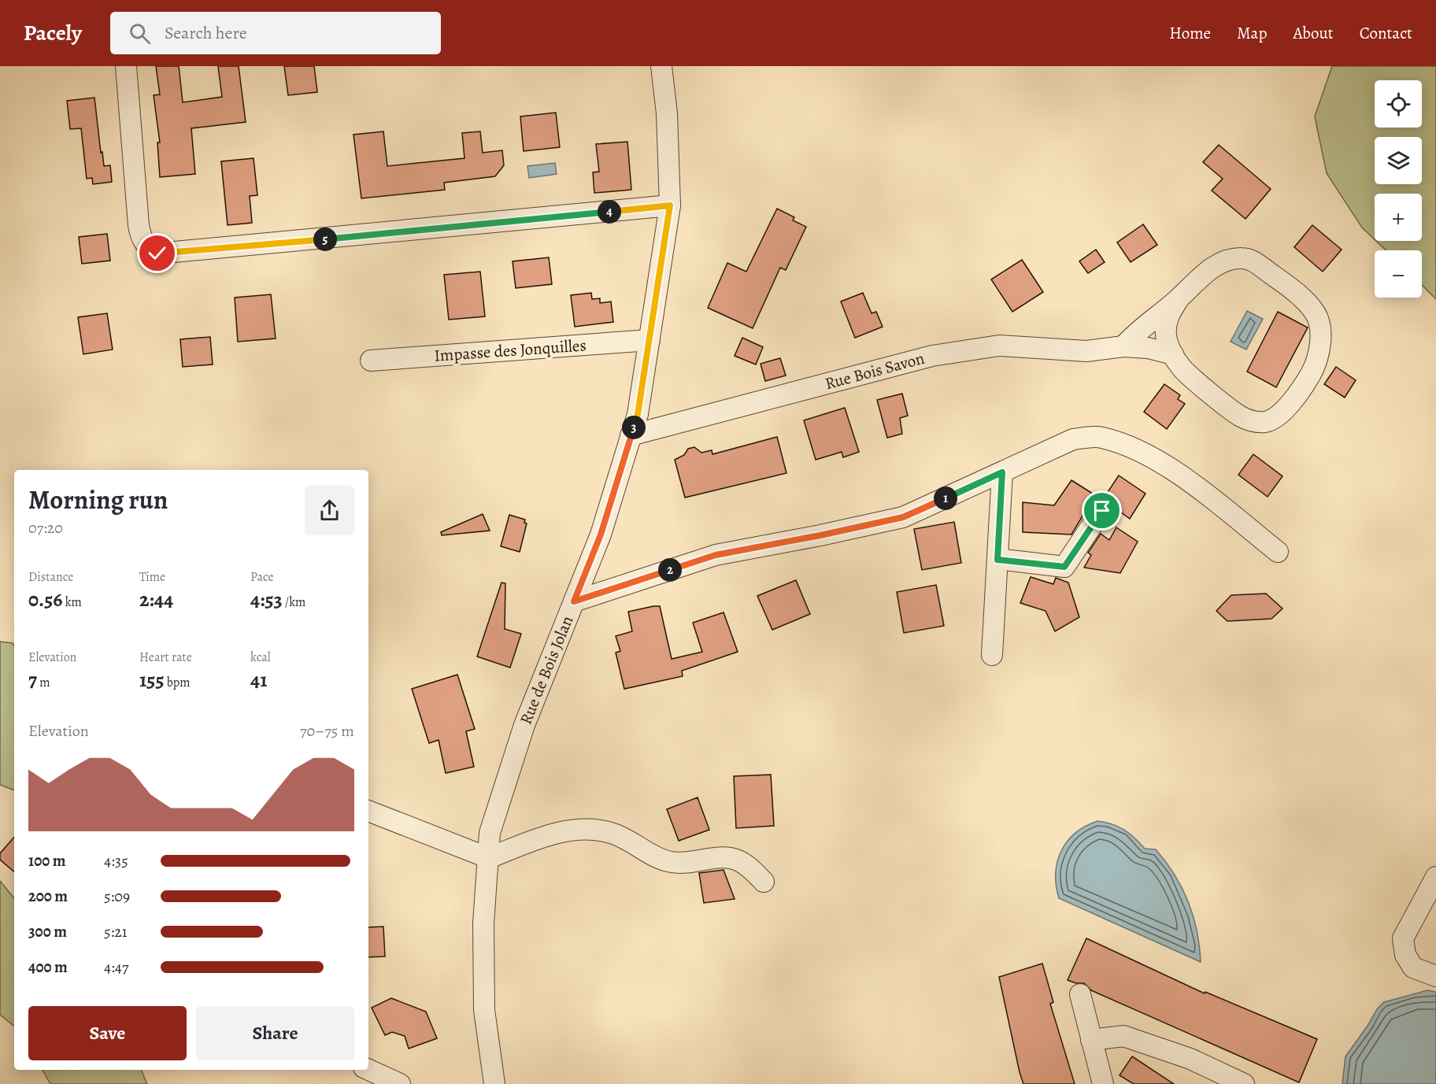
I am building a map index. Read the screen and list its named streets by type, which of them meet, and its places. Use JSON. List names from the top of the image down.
{
  "streets": {
    "street": ["Impasse des Jonquilles", "Rue Bois Savon", "Rue de Bois Jolan"]
  },
  "crossings": [
    ["Impasse des Jonquilles", "Rue de Bois Jolan"],
    ["Rue Bois Savon", "Rue de Bois Jolan"]
  ],
  "page": {
    "header": "Pacely",
    "search": "Search here",
    "nav": [
      "Home",
      "Map",
      "About",
      "Contact"
    ],
    "map_buttons": ["+", "−"],
    "pins": [
      "4",
      "5",
      "3",
      "1",
      "2"
    ],
    "heading": ["Morning run", "07:20"],
    "stats": [
      ["Distance", "0.56 km"],
      ["Time", "2:44"],
      ["Pace", "4:53 /km"],
      ["Elevation", "7 m"],
      ["Heart rate", "155 bpm"],
      ["kcal", "41"]
    ],
    "chart": ["Elevation", "70–75 m"],
    "list": [
      {
        "name": "100 m",
        "note": "4:35"
      },
      {
        "name": "200 m",
        "note": "5:09"
      },
      {
        "name": "300 m",
        "note": "5:21"
      },
      {
        "name": "400 m",
        "note": "4:47"
      }
    ],
    "buttons": ["Save", "Share"]
  }
}
